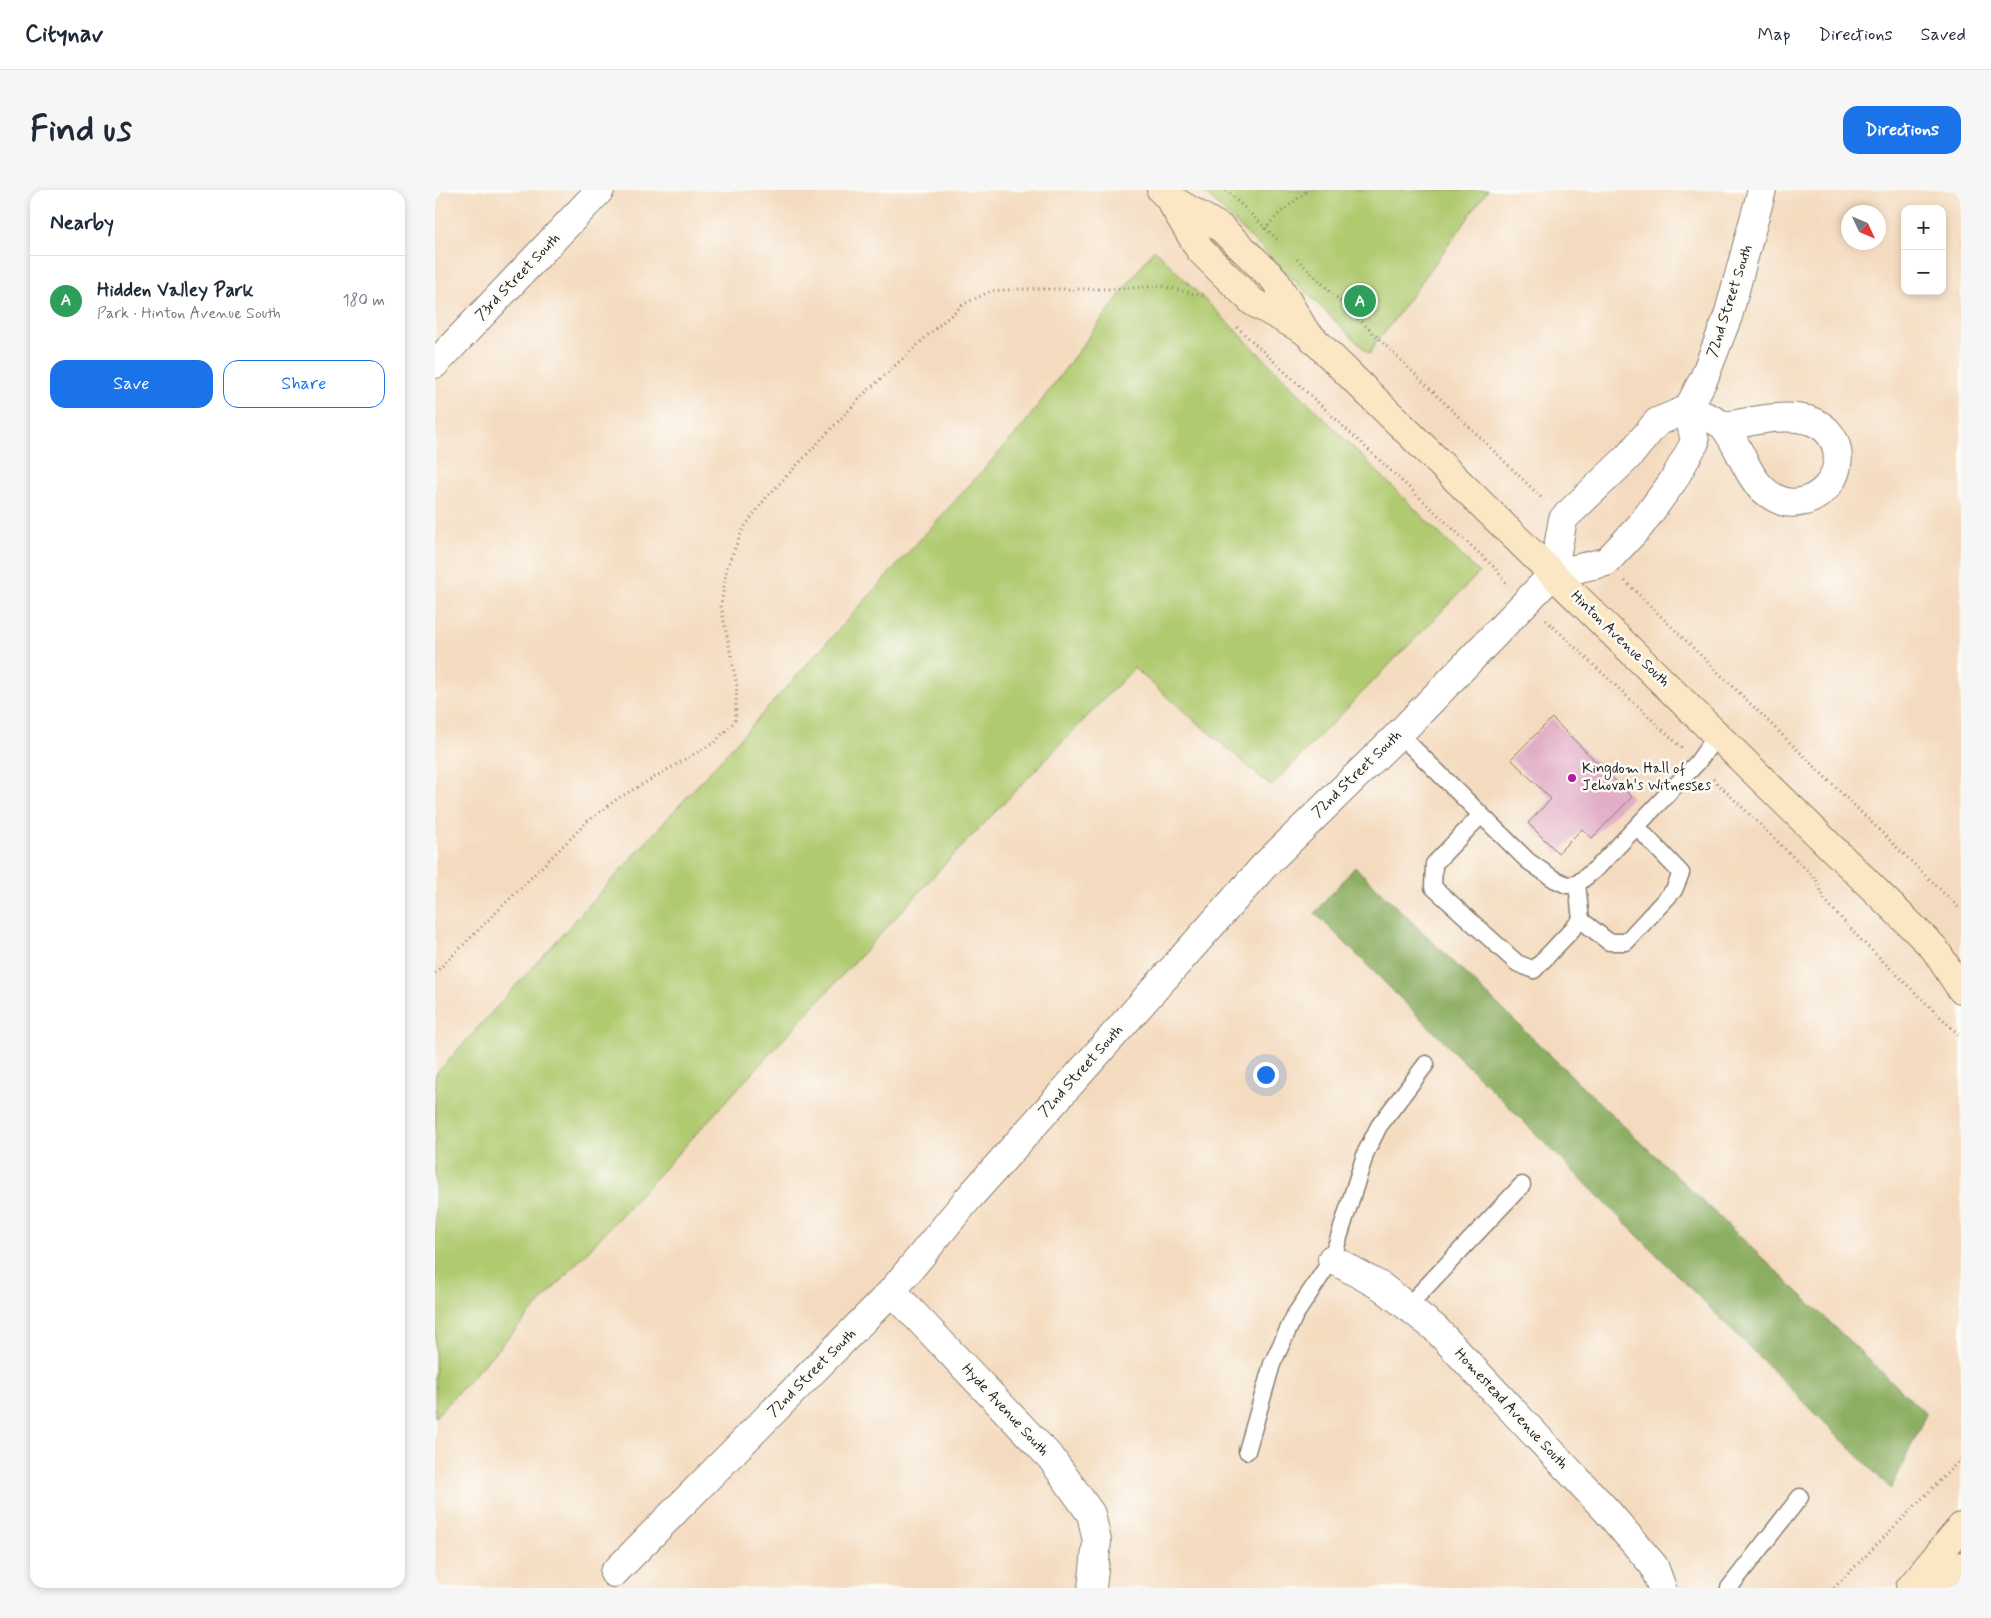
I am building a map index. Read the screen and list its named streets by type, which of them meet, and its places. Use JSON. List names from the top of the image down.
{
  "streets": {
    "main road": ["Hinton Avenue South"],
    "street": [
      "73rd Street South",
      "72nd Street South",
      "Homestead Avenue South",
      "Hyde Avenue South"
    ]
  },
  "crossings": [
    ["72nd Street South", "Hinton Avenue South"],
    ["72nd Street South", "Hyde Avenue South"]
  ],
  "places": ["Kingdom Hall of Jehovah's Witnesses"],
  "north": "bottom right",
  "page": {
    "header": "Citynav",
    "nav": ["Map", "Directions", "Saved"],
    "buttons": [
      "Directions",
      ["Save", "Share"]
    ],
    "title": "Find us",
    "heading": "Nearby",
    "map_buttons": ["+", "−"],
    "list": [
      {
        "mark": "A",
        "name": "Hidden Valley Park",
        "note": "Park · Hinton Avenue South",
        "value": "180 m"
      }
    ],
    "pins": "A"
  }
}
